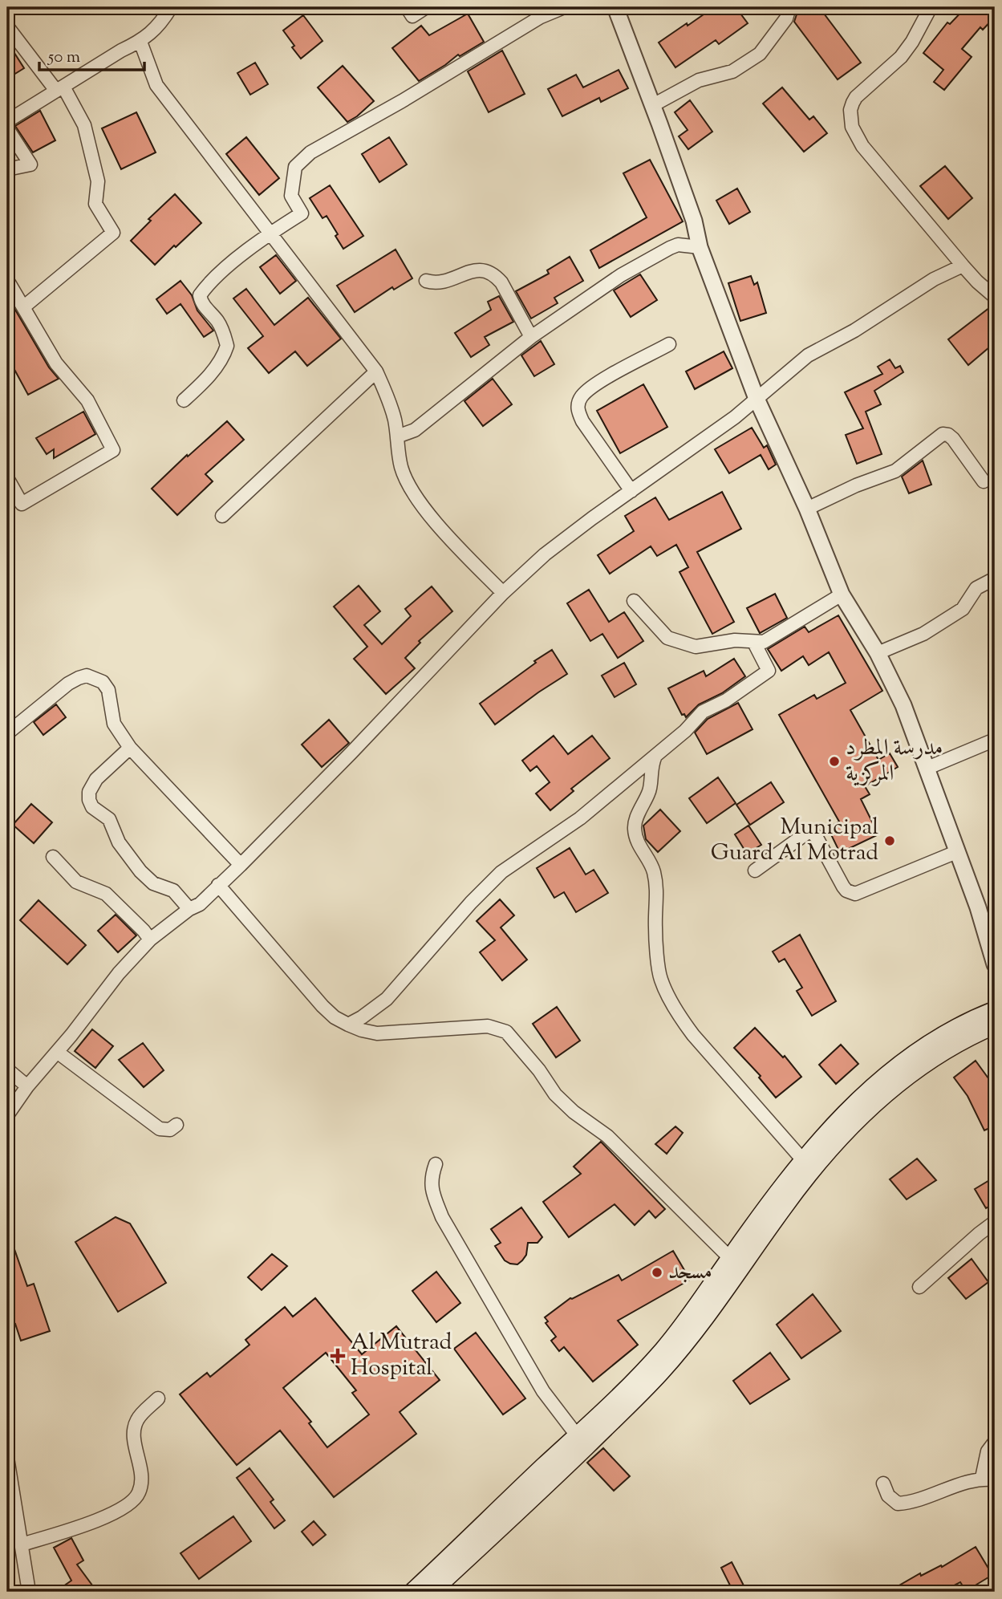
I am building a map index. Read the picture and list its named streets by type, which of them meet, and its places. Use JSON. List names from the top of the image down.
{
  "places": {
    "other": ["مدرسة المطرد المركزية", "Municipal Guard Al Motrad", "مسجد"],
    "health": ["Al Mutrad Hospital"]
  },
  "scale_bar": "50 m"
}
